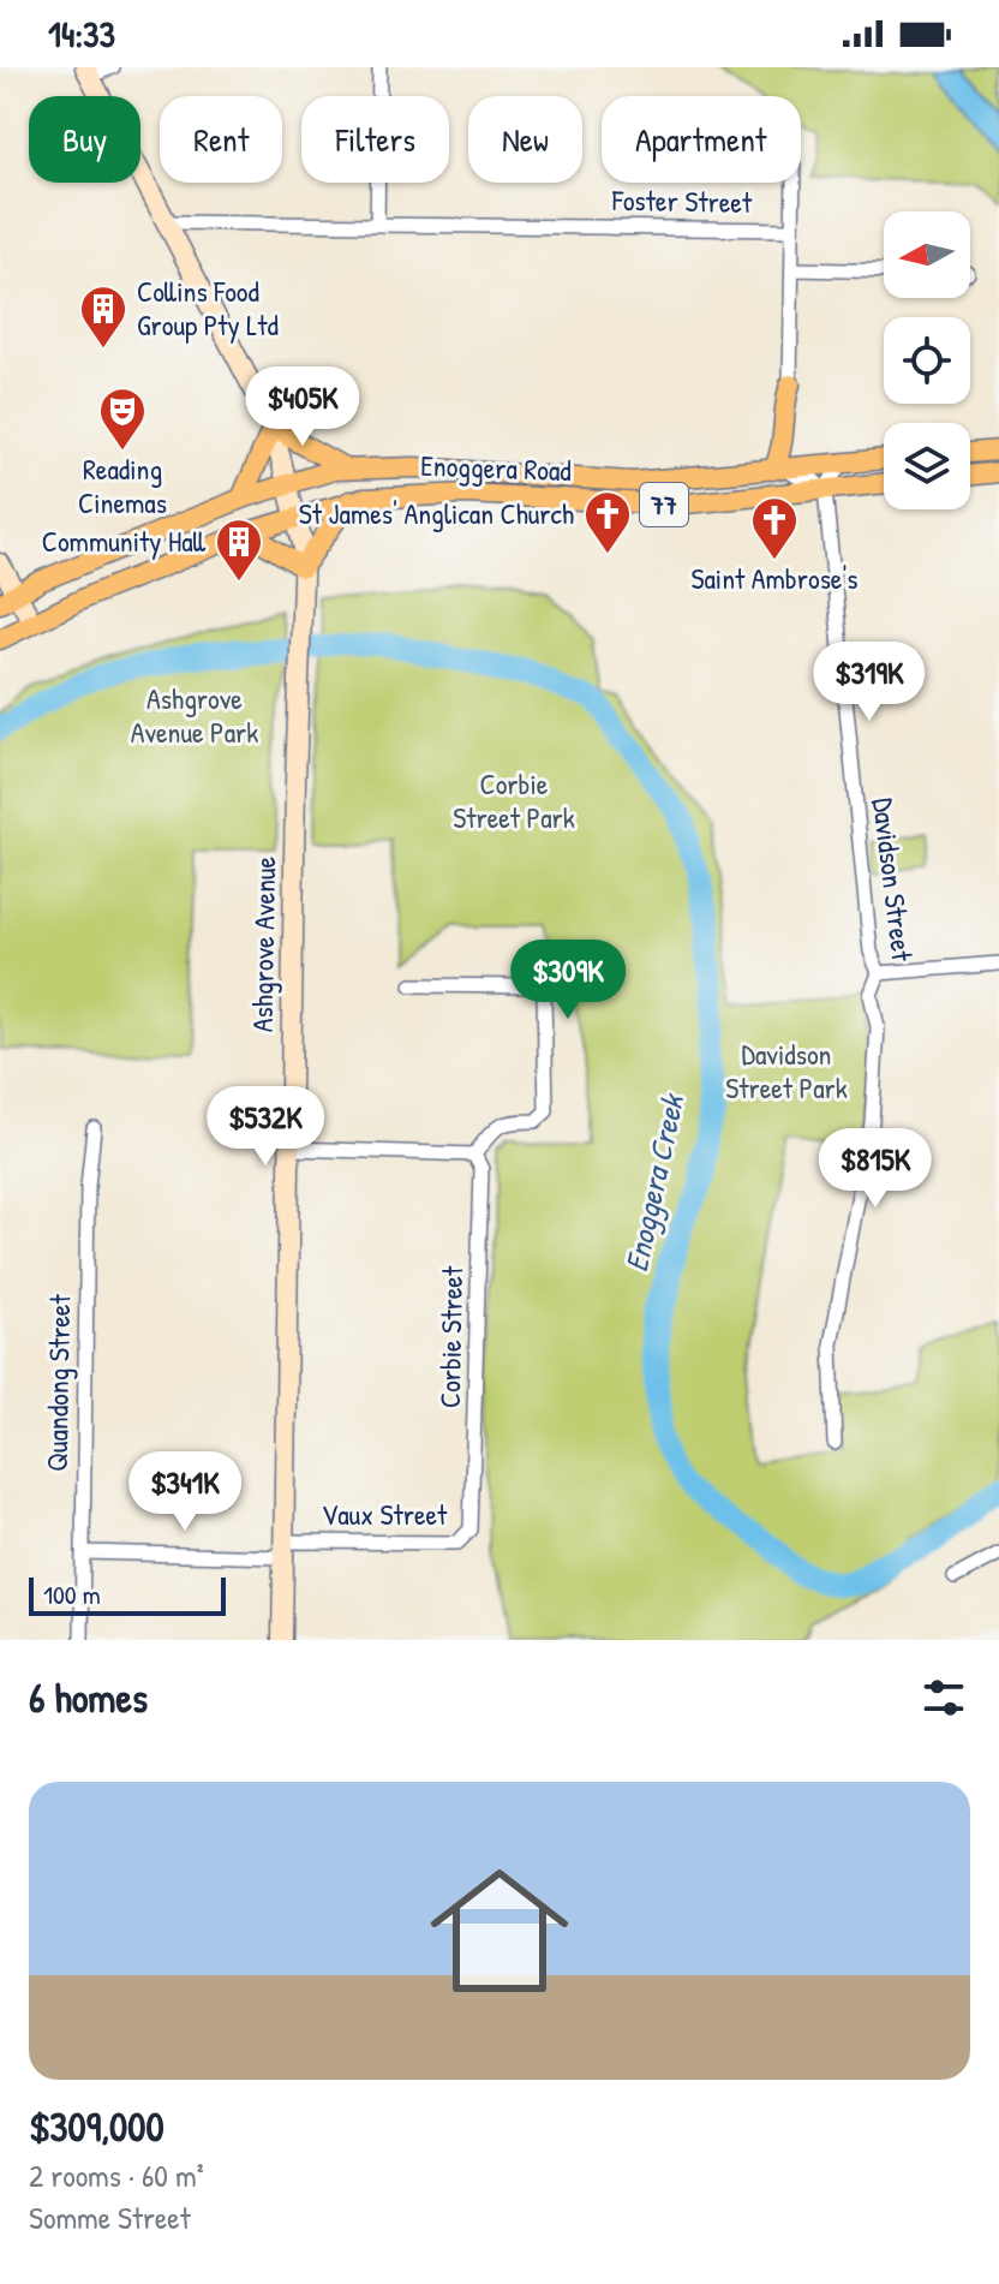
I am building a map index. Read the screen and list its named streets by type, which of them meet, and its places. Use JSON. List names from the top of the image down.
{
  "streets": {
    "main road": ["Enoggera Road", "77", "Ashgrove Avenue"],
    "street": [
      "Foster Street",
      "Davidson Street",
      "Corbie Street",
      "Quandong Street",
      "Vaux Street"
    ]
  },
  "crossings": [
    ["Foster Street", "Ashgrove Avenue"],
    ["Enoggera Road", "Davidson Street"],
    ["Enoggera Road", "Ashgrove Avenue"],
    ["Ashgrove Avenue", "Vaux Street"],
    ["Corbie Street", "Vaux Street"]
  ],
  "water": ["Enoggera Creek"],
  "parks": ["Ashgrove Avenue Park", "Corbie Street Park", "Davidson Street Park"],
  "places": {
    "building": ["Collins Food Group Pty Ltd", "Community Hall"],
    "theatre": ["Reading Cinemas"],
    "church": ["St James' Anglican Church", "Saint Ambrose's"]
  },
  "scale_bar": "100 m",
  "north": "left",
  "page": {
    "status": "14:33",
    "chip": [
      "Buy",
      "Rent",
      "Filters",
      "New",
      "Apartment"
    ],
    "price": [
      "$405K",
      "$319K",
      "$309K",
      "$532K",
      "$815K",
      "$341K"
    ],
    "scale": "100 m",
    "heading": "6 homes",
    "list": [
      {
        "name": "$309,000",
        "note": "2 rooms · 60 m² · Somme Street"
      }
    ]
  }
}
